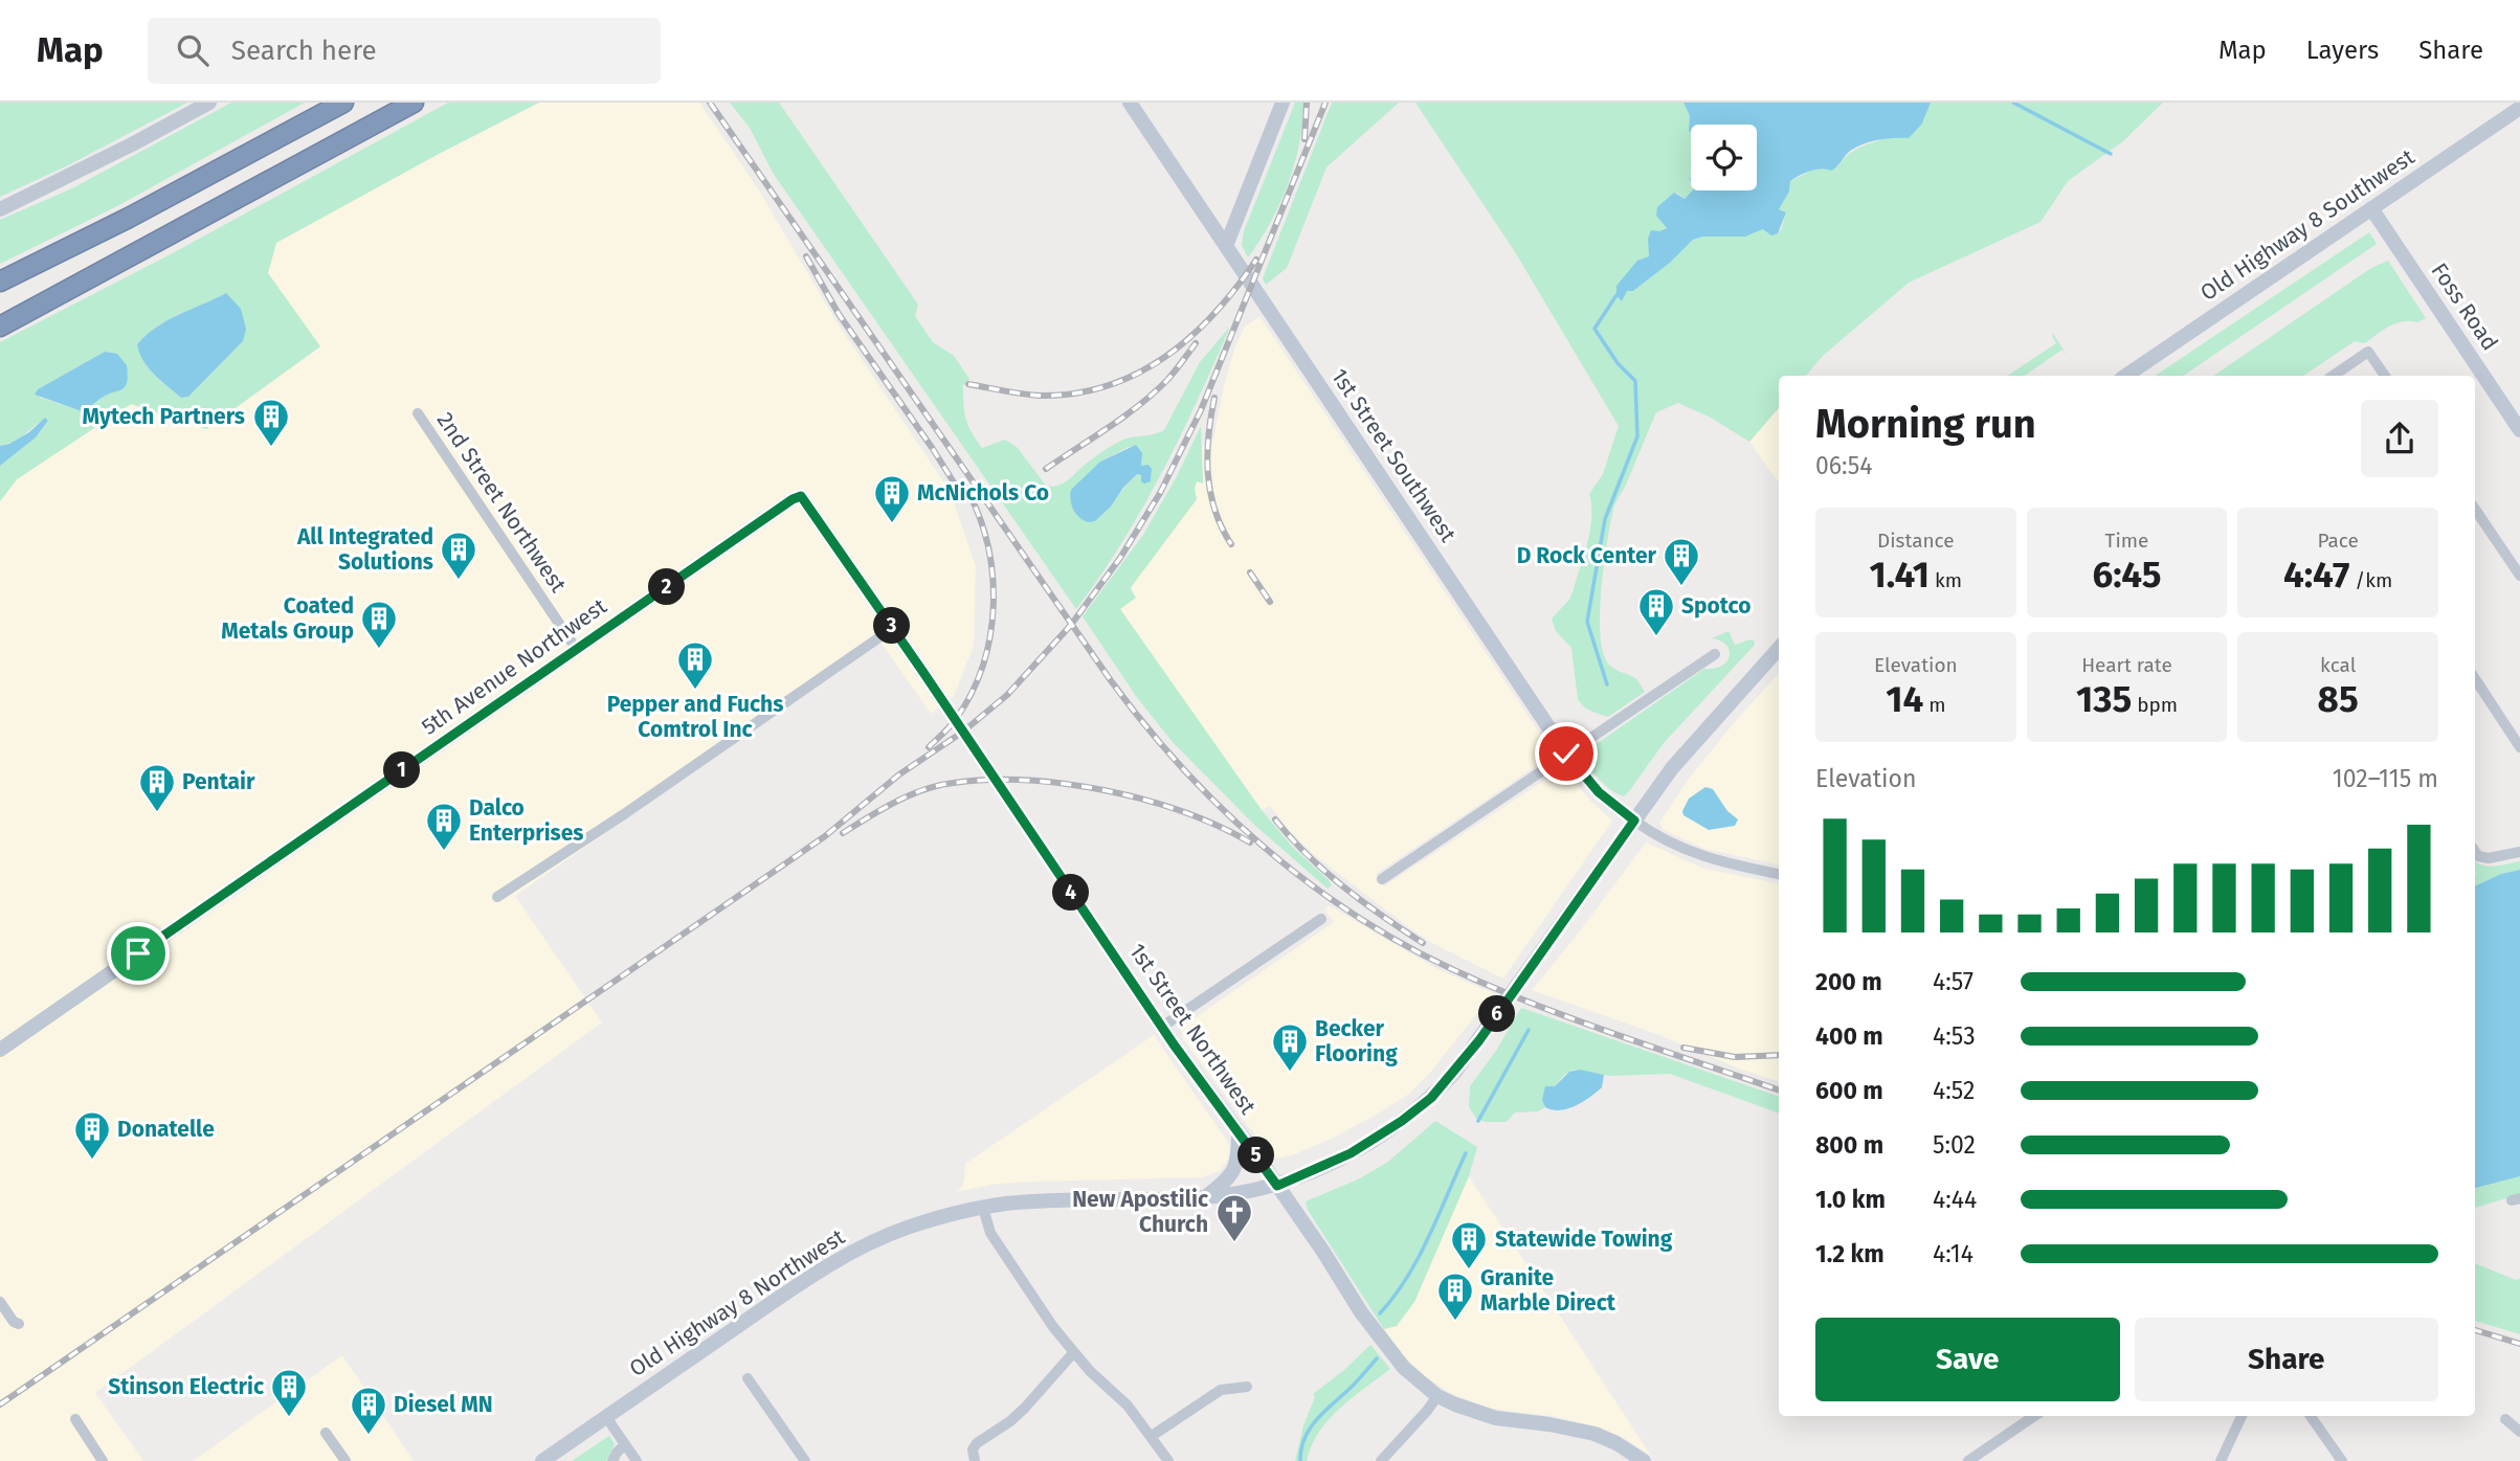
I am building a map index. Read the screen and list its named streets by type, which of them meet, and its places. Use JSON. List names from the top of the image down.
{
  "streets": {
    "street": [
      "Old Highway 8 Southwest",
      "Foss Road",
      "1st Street Southwest",
      "2nd Street Northwest",
      "5th Avenue Northwest",
      "1st Street Northwest",
      "Old Highway 8 Northwest"
    ]
  },
  "crossings": [
    ["Old Highway 8 Southwest", "Foss Road"],
    ["2nd Street Northwest", "5th Avenue Northwest"],
    ["5th Avenue Northwest", "1st Street Northwest"],
    ["1st Street Northwest", "Old Highway 8 Northwest"]
  ],
  "places": {
    "building": [
      "Mytech Partners",
      "McNichols Co",
      "All Integrated Solutions",
      "D Rock Center",
      "Spotco",
      "Coated Metals Group",
      "Pepper and Fuchs Comtrol Inc",
      "Pentair",
      "Dalco Enterprises",
      "Becker Flooring",
      "Donatelle",
      "Statewide Towing",
      "Granite Marble Direct",
      "Stinson Electric",
      "Diesel MN"
    ],
    "church": ["New Apostilic Church"]
  },
  "page": {
    "header": "Map",
    "search": "Search here",
    "nav": ["Map", "Layers", "Share"],
    "heading": ["Morning run", "06:54"],
    "stats": [
      ["Distance", "1.41 km"],
      ["Time", "6:45"],
      ["Pace", "4:47 /km"],
      ["Elevation", "14 m"],
      ["Heart rate", "135 bpm"],
      ["kcal", "85"]
    ],
    "pins": [
      "2",
      "3",
      "1",
      "4",
      "6",
      "5"
    ],
    "chart": ["Elevation", "102–115 m"],
    "list": [
      {
        "name": "200 m",
        "note": "4:57"
      },
      {
        "name": "400 m",
        "note": "4:53"
      },
      {
        "name": "600 m",
        "note": "4:52"
      },
      {
        "name": "800 m",
        "note": "5:02"
      },
      {
        "name": "1.0 km",
        "note": "4:44"
      },
      {
        "name": "1.2 km",
        "note": "4:14"
      }
    ],
    "buttons": ["Save", "Share"]
  }
}
